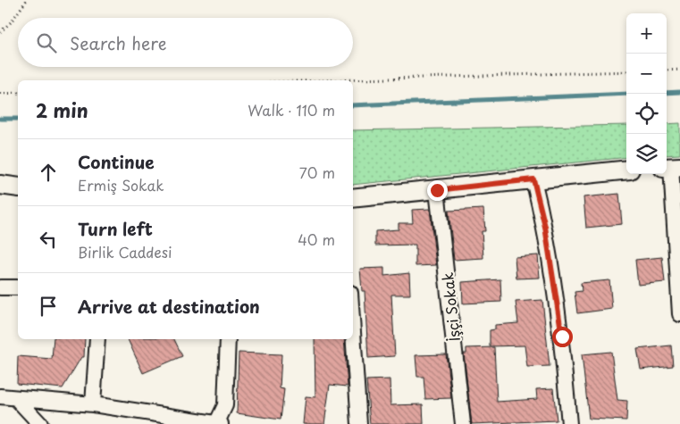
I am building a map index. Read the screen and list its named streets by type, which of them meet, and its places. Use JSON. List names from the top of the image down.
{
  "streets": {
    "street": ["İşçi Sokak"]
  },
  "page": {
    "map_buttons": ["+", "−"],
    "search": "Search here",
    "heading": ["2 min", "Walk · 110 m"],
    "list": [
      ["Continue", "Ermiş Sokak", "70 m"],
      ["Turn left", "Birlik Caddesi", "40 m"],
      "Arrive at destination"
    ]
  }
}
